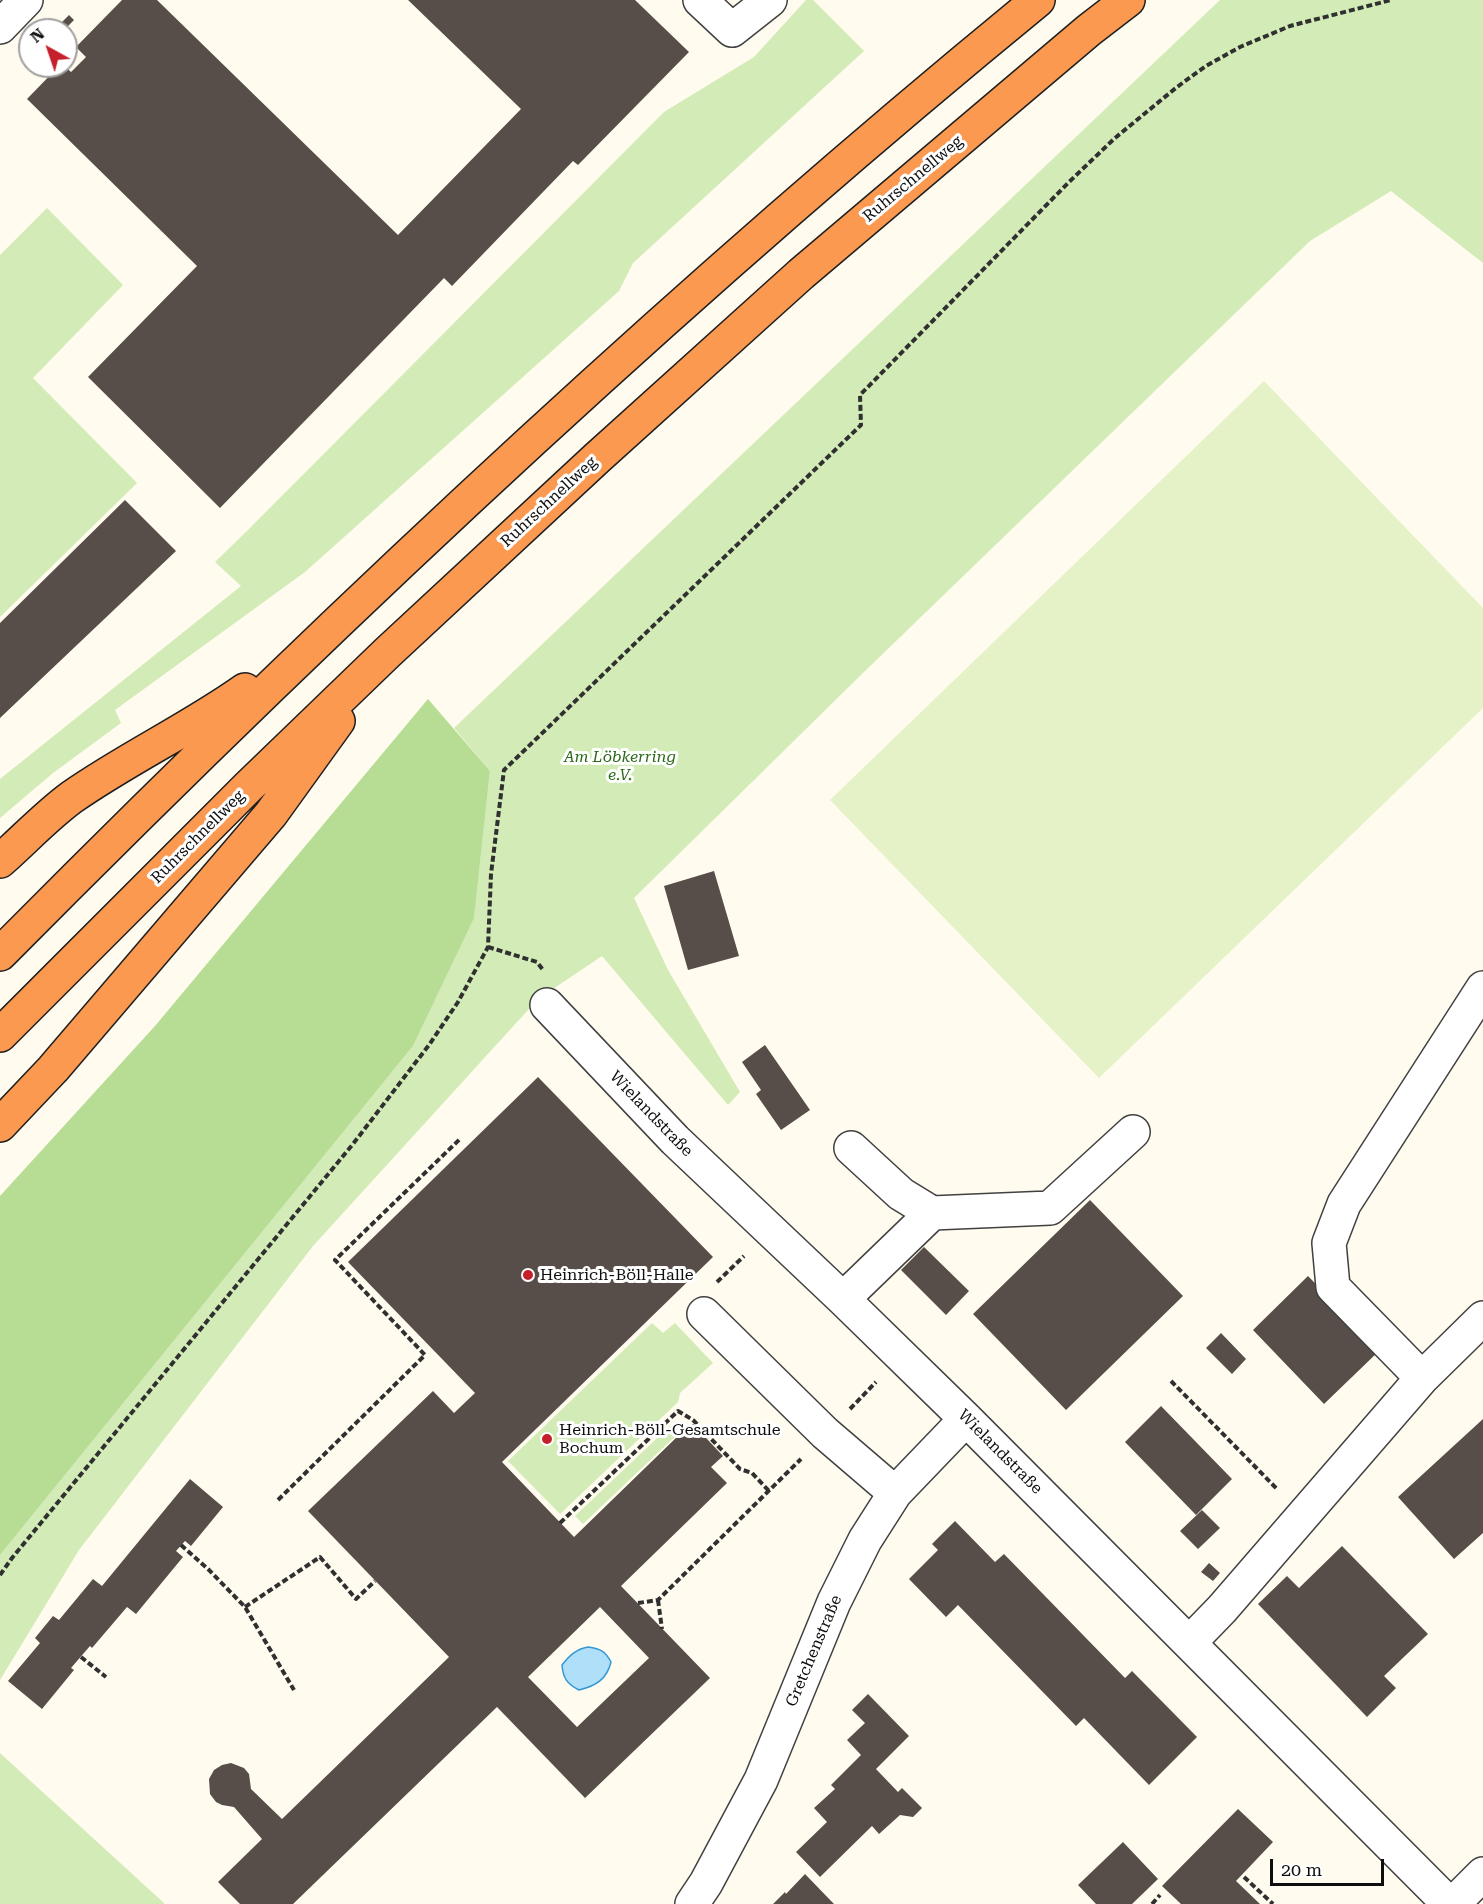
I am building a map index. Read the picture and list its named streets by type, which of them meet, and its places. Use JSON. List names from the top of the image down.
{
  "streets": {
    "highway": ["Ruhrschnellweg"],
    "street": ["Wielandstraße", "Gretchenstraße"]
  },
  "crossings": [
    ["Wielandstraße", "Gretchenstraße"]
  ],
  "parks": ["Am Löbkerring e.V."],
  "places": ["Heinrich-Böll-Halle", "Heinrich-Böll-Gesamtschule Bochum"],
  "scale_bar": "20 m",
  "north": "top left"
}
